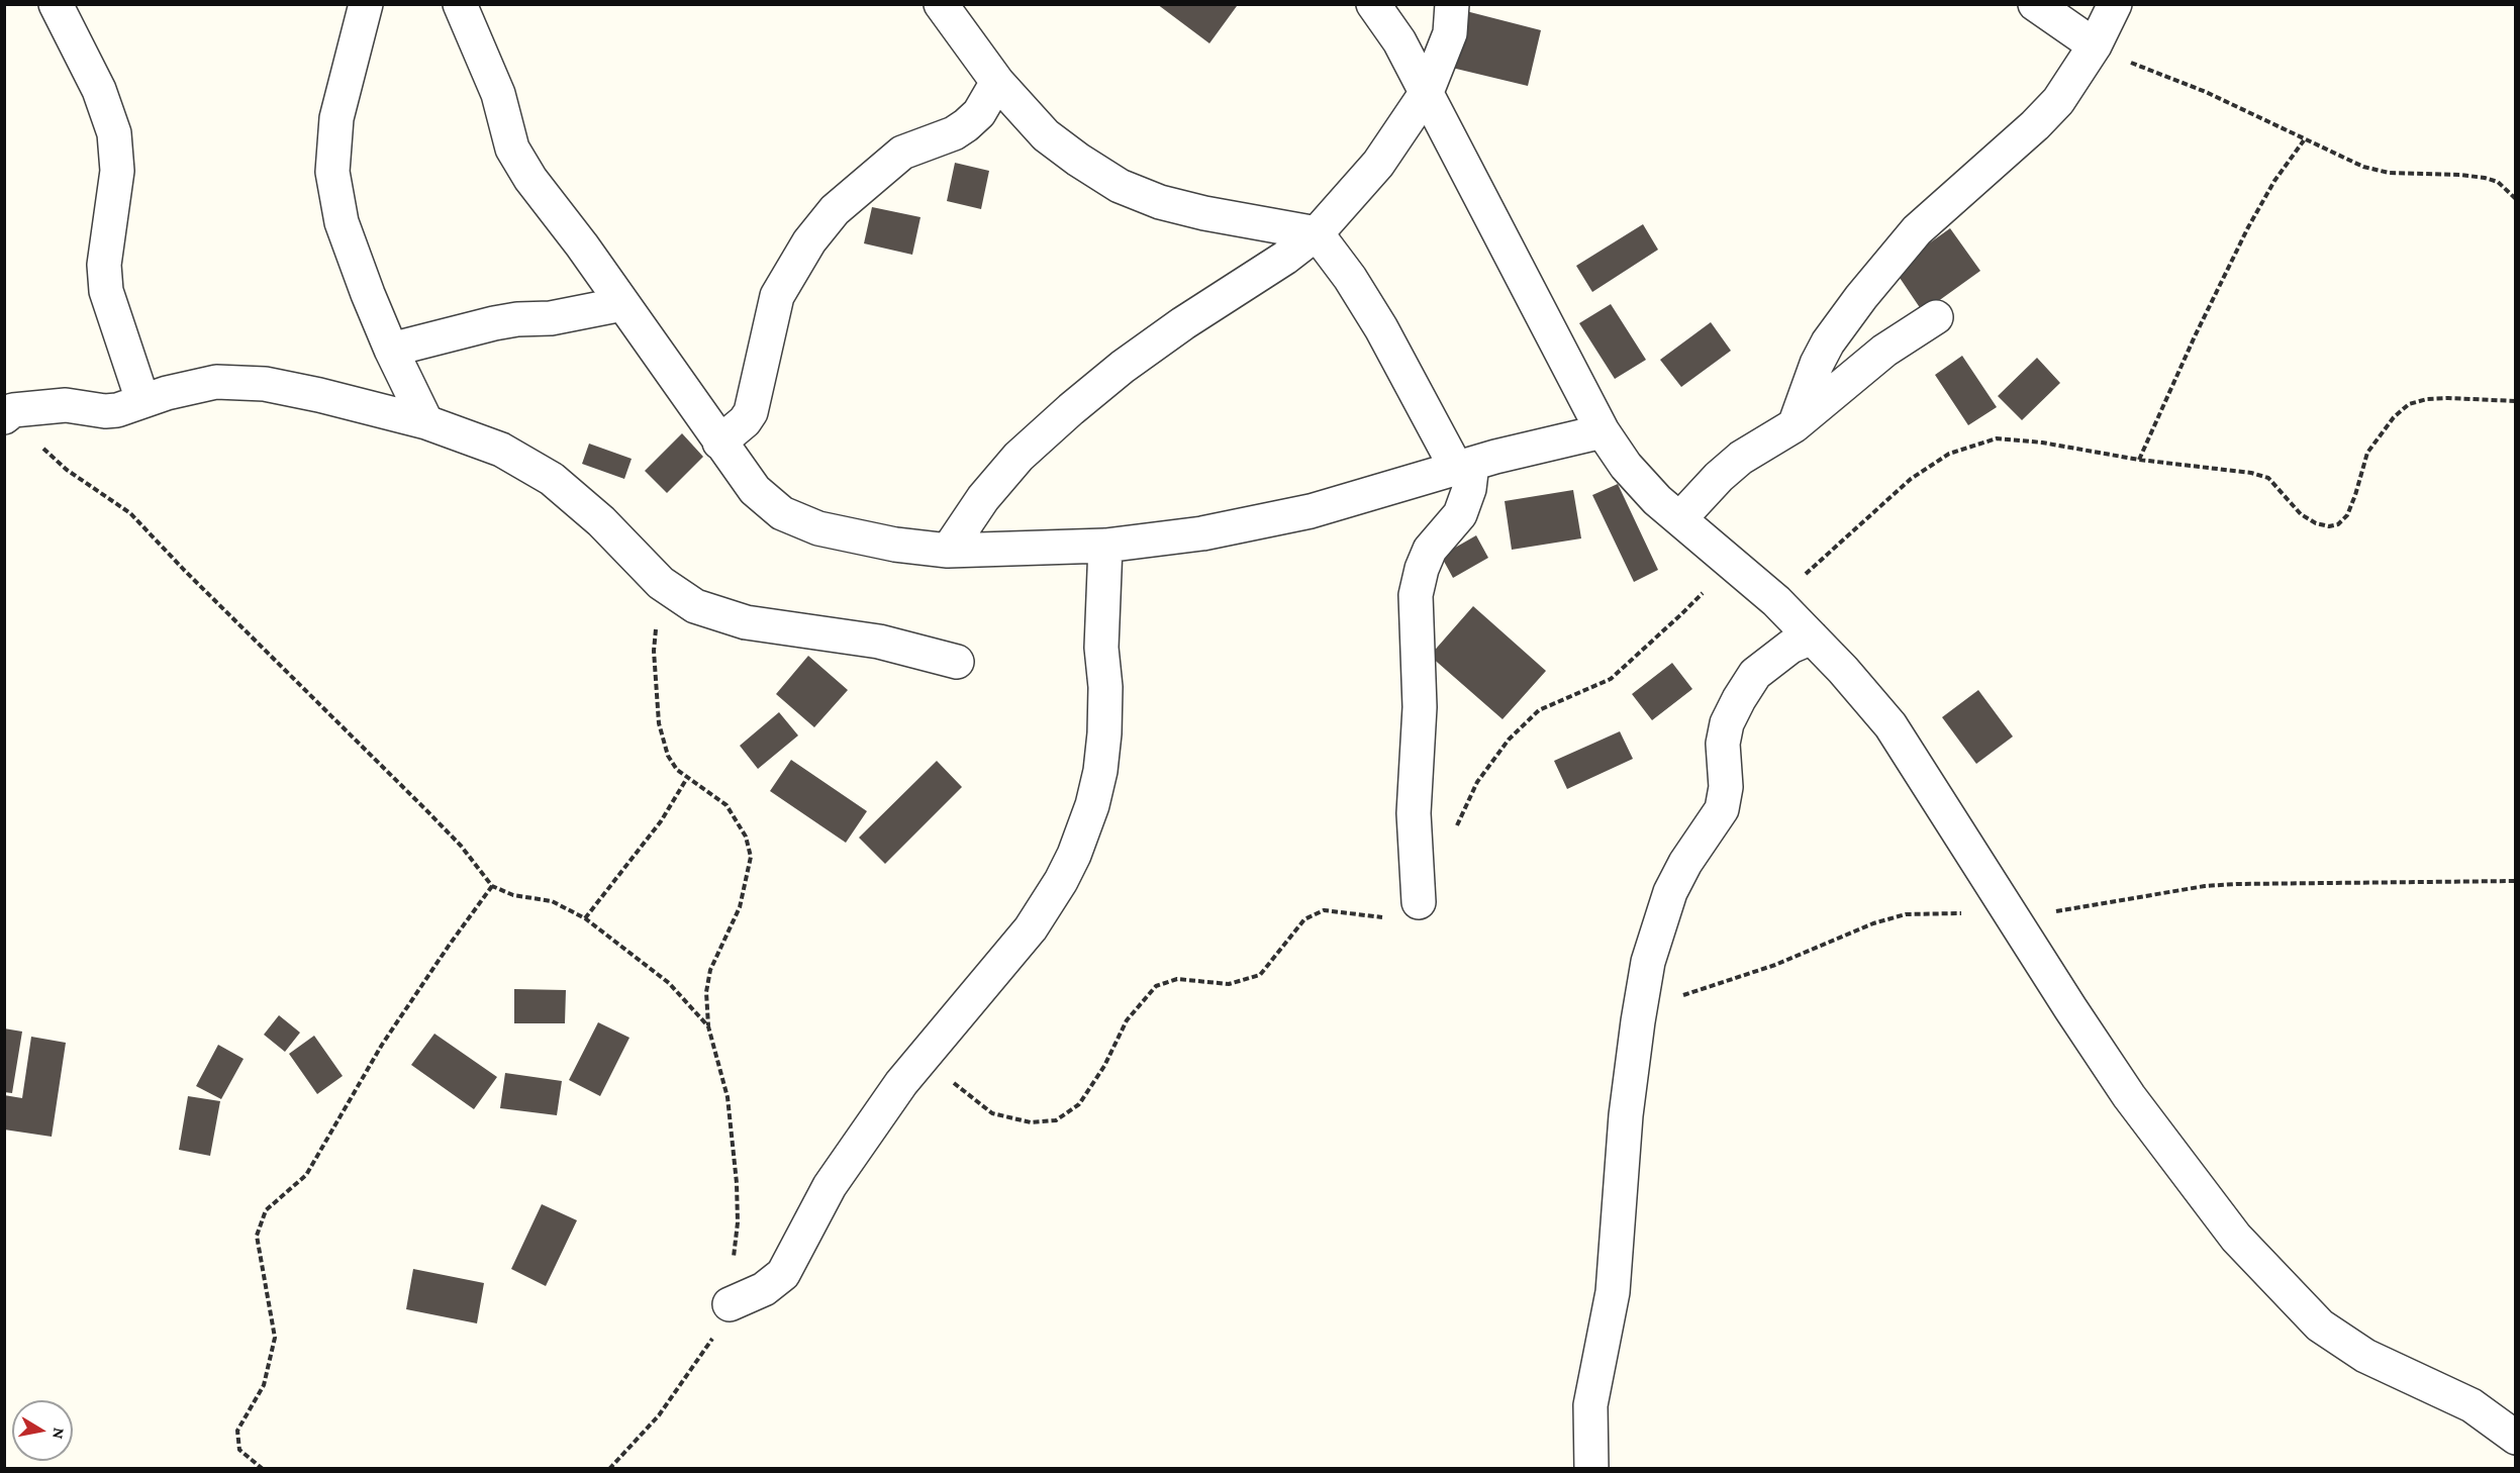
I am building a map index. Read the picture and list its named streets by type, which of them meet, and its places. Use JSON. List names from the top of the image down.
{
  "north": "right"
}
